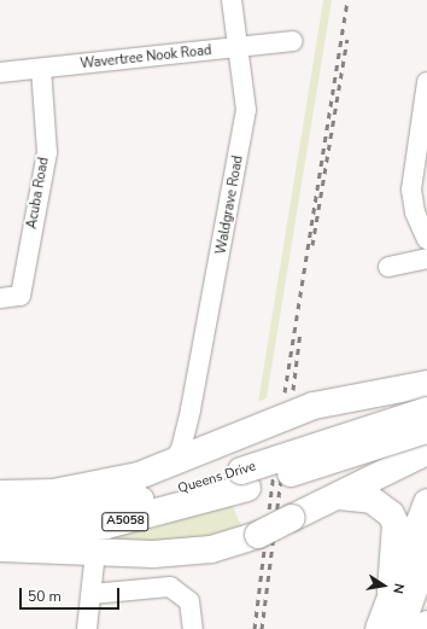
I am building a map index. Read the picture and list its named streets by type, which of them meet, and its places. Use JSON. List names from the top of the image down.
{
  "streets": {
    "highway": ["Queens Drive", "A5058"],
    "street": ["Wavertree Nook Road", "Acuba Road", "Waldgrave Road"]
  },
  "crossings": [
    ["Wavertree Nook Road", "Acuba Road"],
    ["Wavertree Nook Road", "Waldgrave Road"]
  ],
  "scale_bar": "50 m",
  "north": "right"
}
